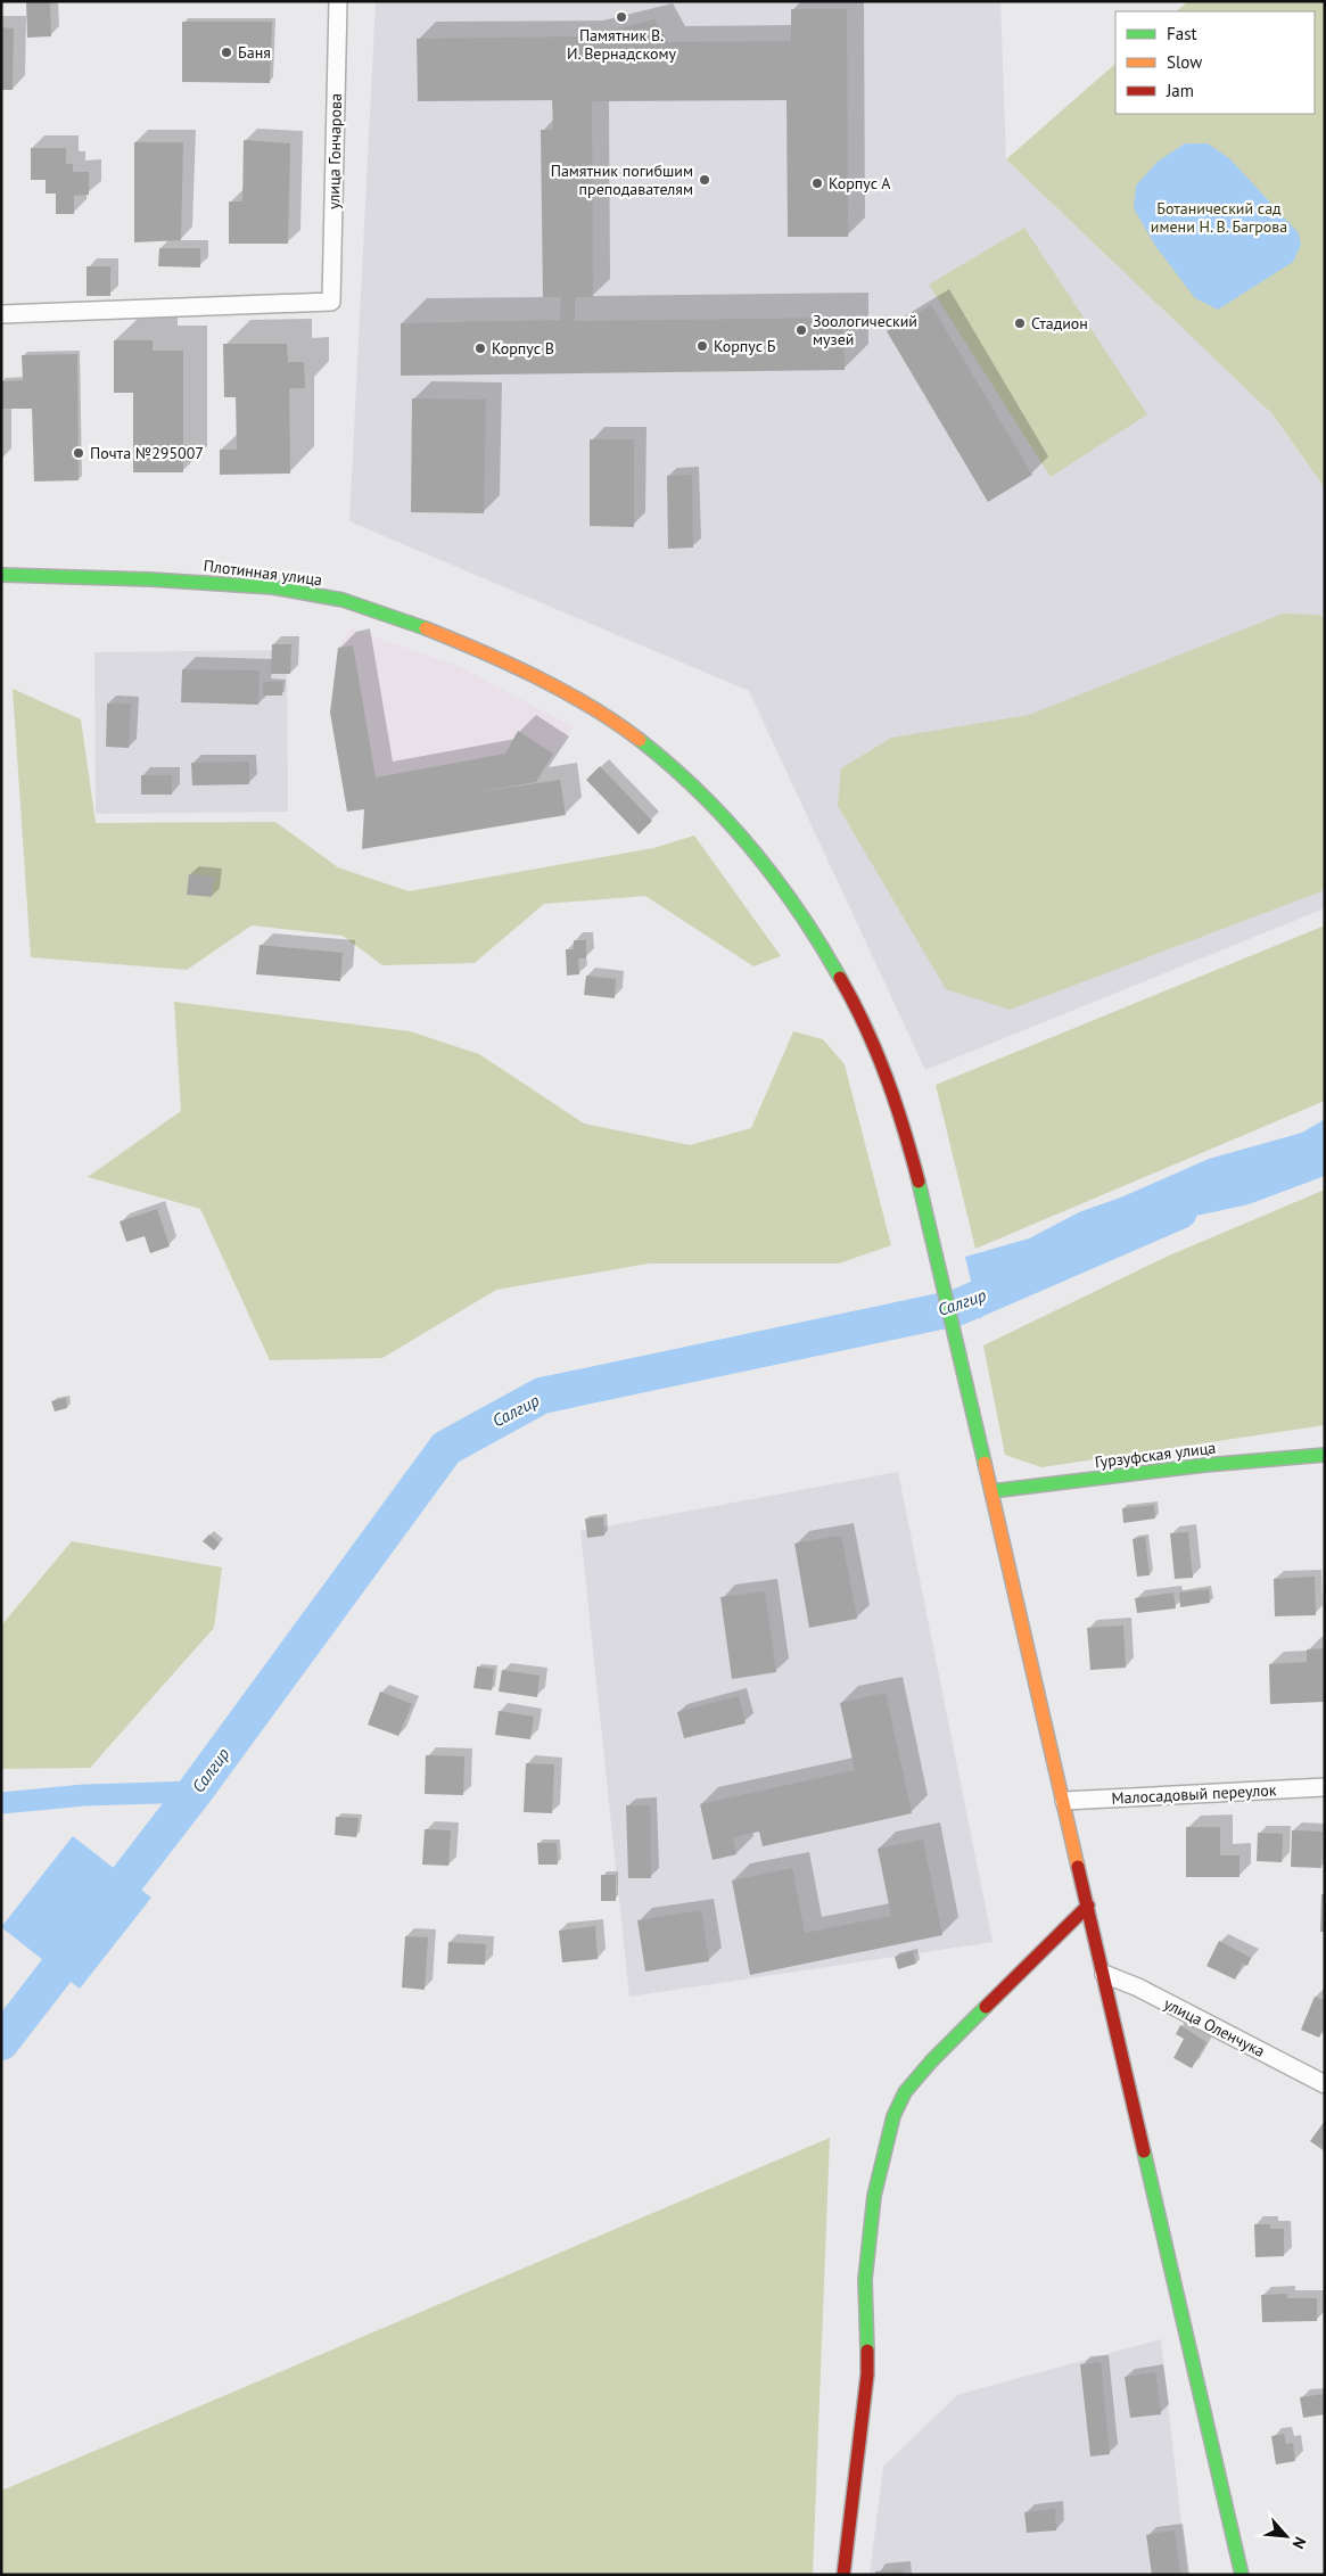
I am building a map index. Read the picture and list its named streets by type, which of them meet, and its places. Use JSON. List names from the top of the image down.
{
  "streets": {
    "main road": ["Плотинная улица", "Гурзуфская улица"],
    "street": ["улица Гончарова", "Малосадовый переулок", "улица Оленчука"]
  },
  "crossings": [
    ["Плотинная улица", "Гурзуфская улица"],
    ["Плотинная улица", "Малосадовый переулок"],
    ["Плотинная улица", "улица Оленчука"]
  ],
  "water": ["Салгир"],
  "parks": ["Ботанический сад имени Н. В. Багрова"],
  "places": [
    "Памятник В. И. Вернадскому",
    "Баня",
    "Памятник погибшим преподавателям",
    "Корпус А",
    "Стадион",
    "Зоологический музей",
    "Корпус Б",
    "Корпус В",
    "Почта №295007"
  ],
  "legend": ["Fast", "Slow", "Jam"],
  "north": "bottom right"
}
